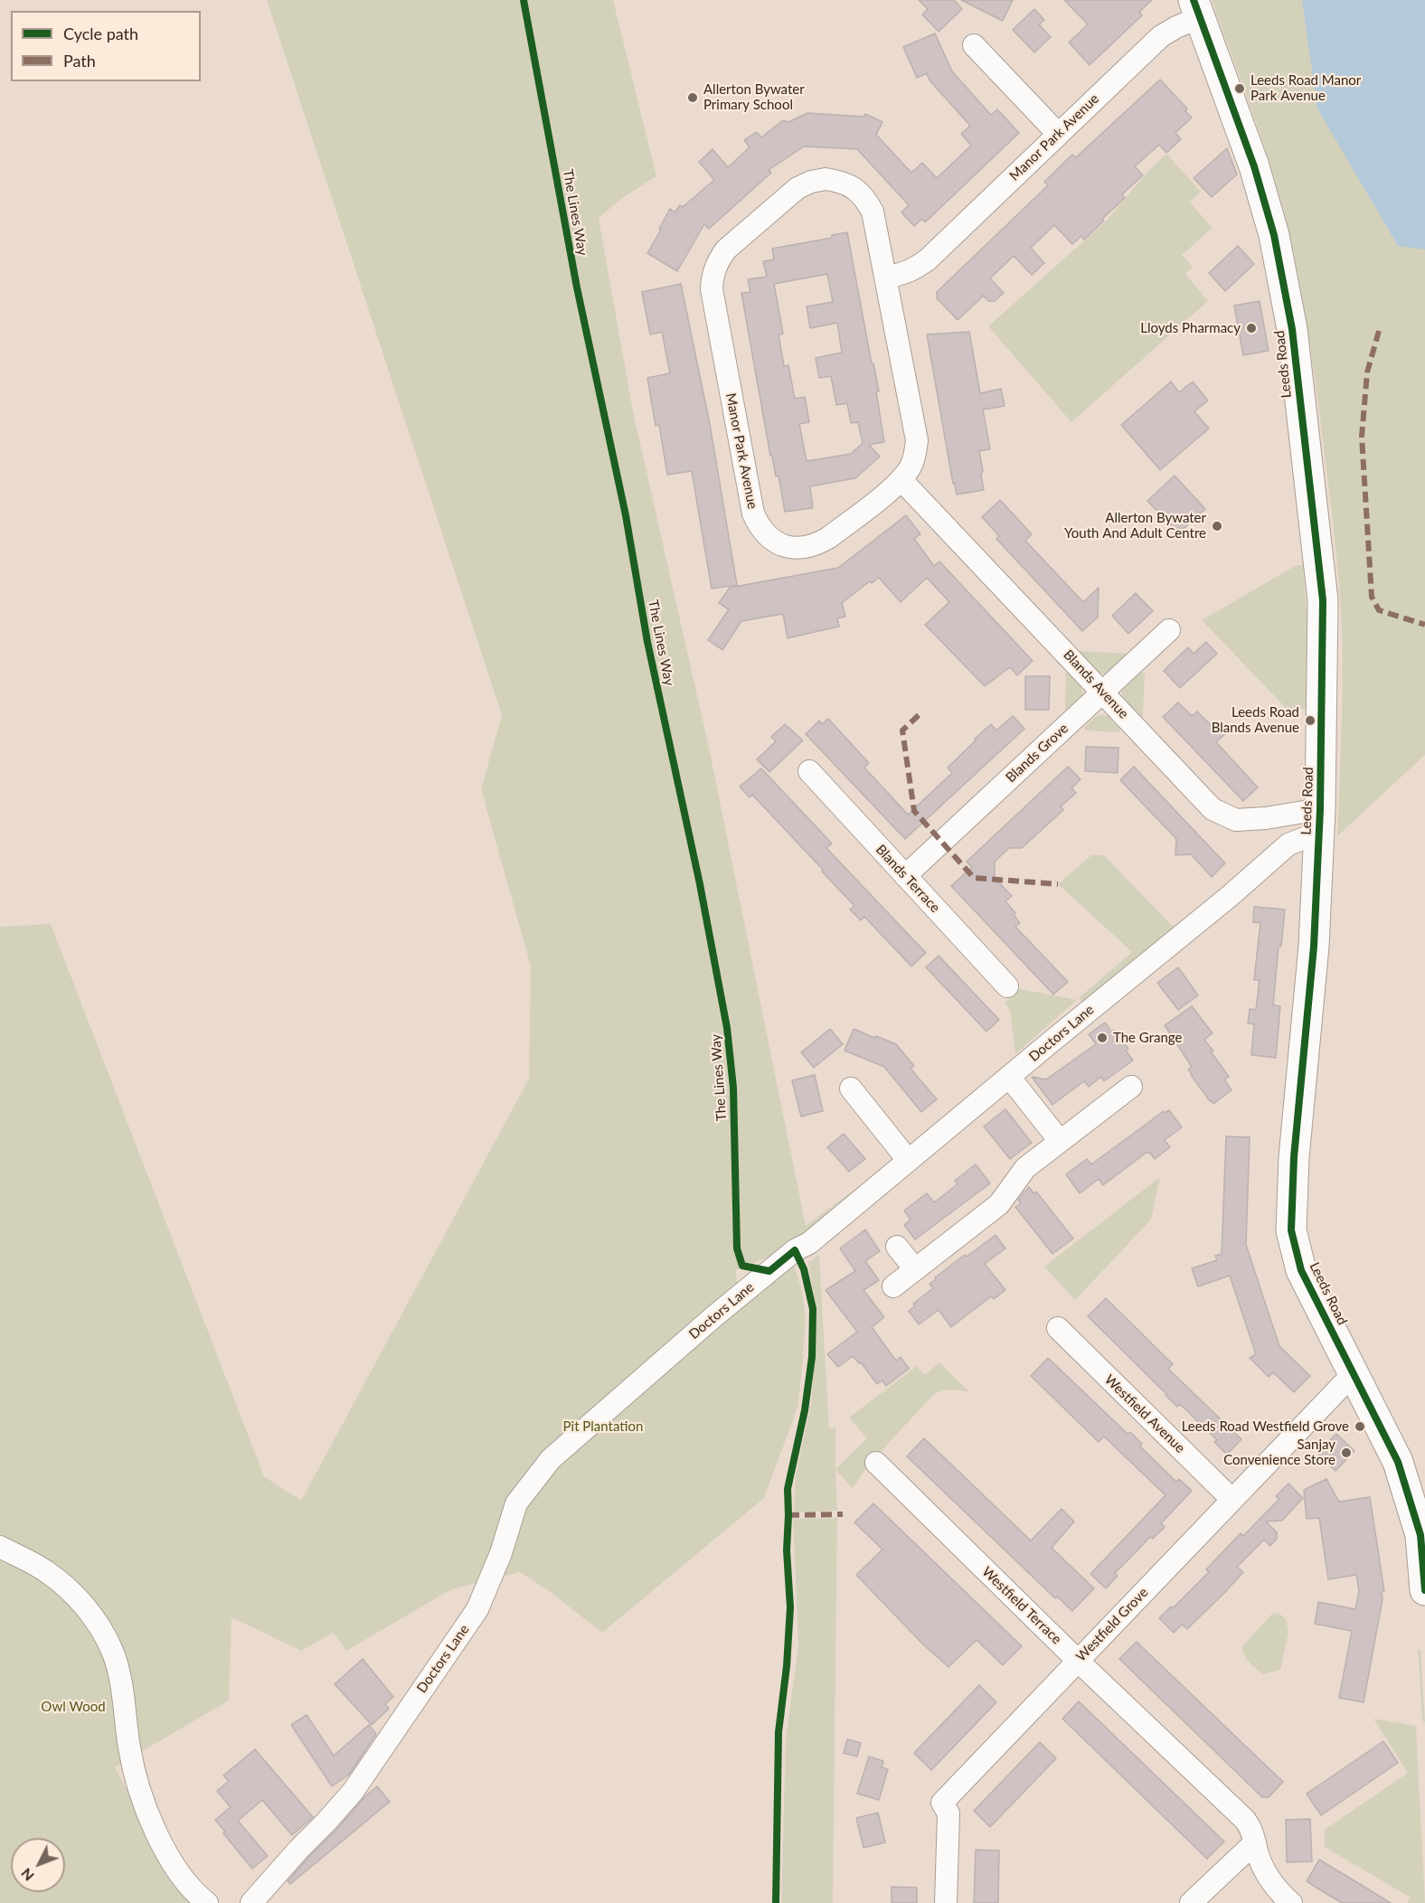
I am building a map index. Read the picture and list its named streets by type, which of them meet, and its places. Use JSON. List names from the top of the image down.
{
  "streets": {
    "street": [
      "Manor Park Avenue",
      "Leeds Road",
      "Blands Avenue",
      "Blands Grove",
      "Blands Terrace",
      "Doctors Lane",
      "Westfield Avenue",
      "Westfield Terrace",
      "Westfield Grove"
    ],
    "cycle path": ["The Lines Way"]
  },
  "crossings": [
    ["Manor Park Avenue", "Leeds Road"],
    ["Manor Park Avenue", "Blands Avenue"],
    ["Leeds Road", "Blands Avenue"],
    ["Leeds Road", "Doctors Lane"],
    ["Leeds Road", "Westfield Grove"],
    ["Blands Avenue", "Blands Grove"],
    ["Blands Avenue", "Doctors Lane"],
    ["Blands Grove", "Blands Terrace"],
    ["Westfield Avenue", "Westfield Grove"],
    ["Westfield Terrace", "Westfield Grove"]
  ],
  "parks": ["Pit Plantation", "Owl Wood"],
  "places": [
    "Leeds Road Manor Park Avenue",
    "Allerton Bywater Primary School",
    "Lloyds Pharmacy",
    "Allerton Bywater Youth And Adult Centre",
    "Leeds Road Blands Avenue",
    "The Grange",
    "Leeds Road Westfield Grove",
    "Sanjay Convenience Store"
  ],
  "legend": ["Cycle path", "Path"],
  "north": "bottom left"
}
